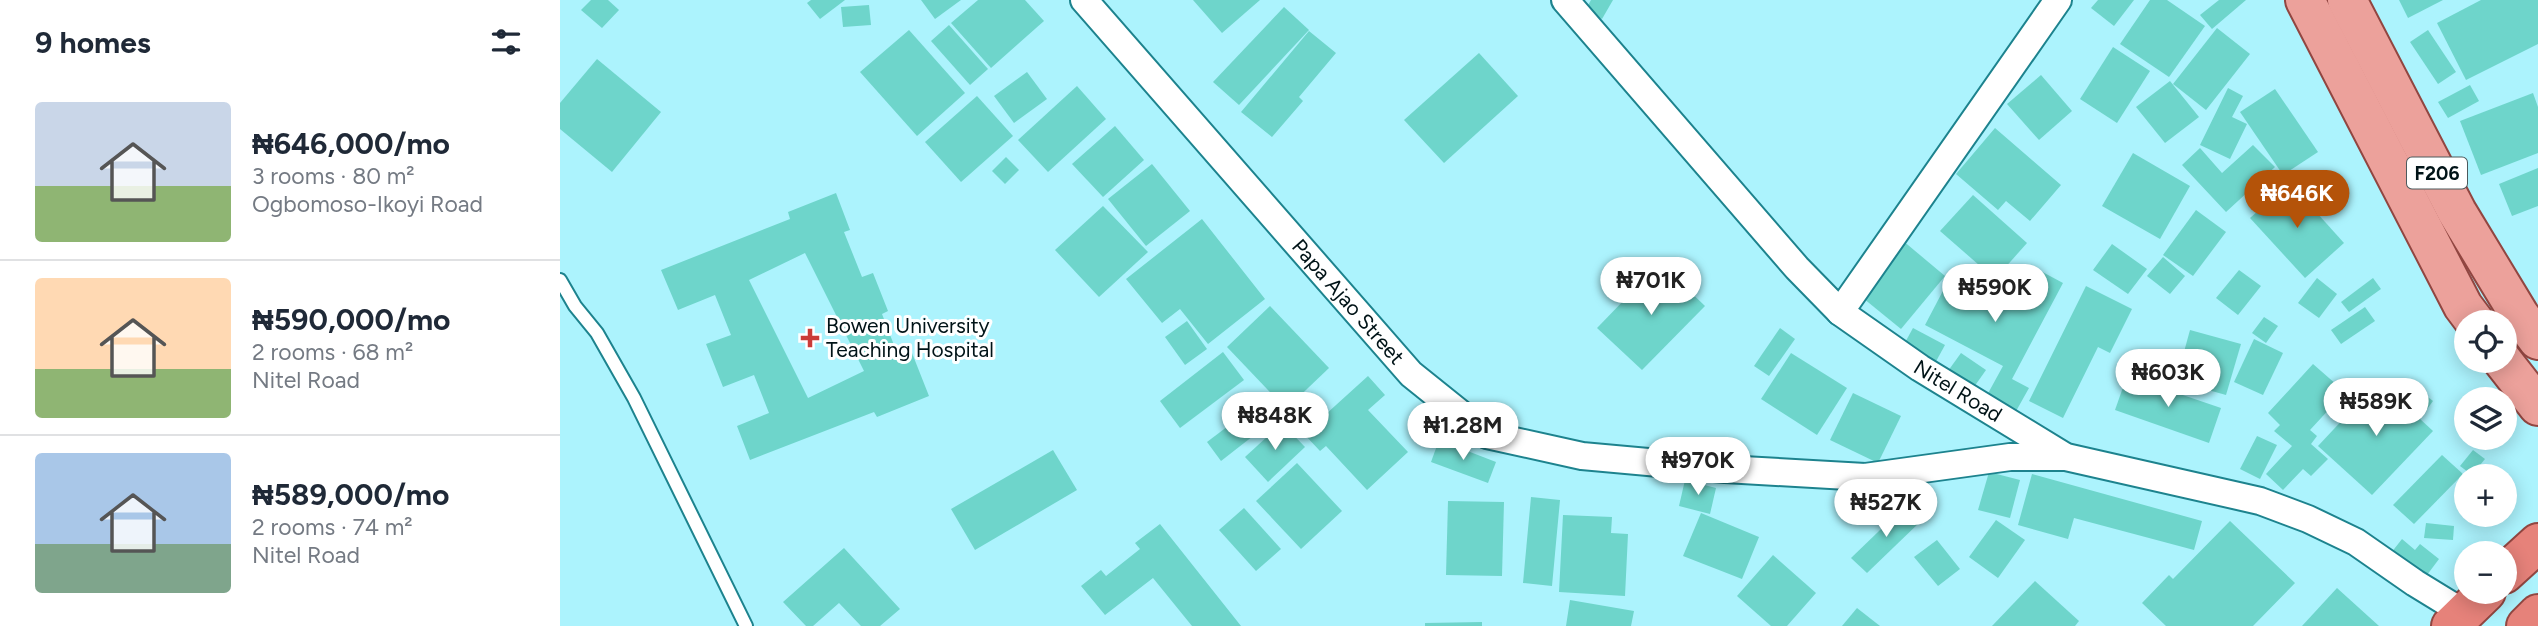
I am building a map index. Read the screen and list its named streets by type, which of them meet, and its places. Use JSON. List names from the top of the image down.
{
  "streets": {
    "main road": ["F206"],
    "street": ["Papa Ajao Street", "Nitel Road"]
  },
  "crossings": [
    ["Papa Ajao Street", "Nitel Road"]
  ],
  "places": {
    "health": ["Bowen University Teaching Hospital"]
  },
  "page": {
    "heading": "9 homes",
    "list": [
      {
        "name": "₦646,000/mo",
        "note": "3 rooms · 80 m² · Ogbomoso-Ikoyi Road"
      },
      {
        "name": "₦590,000/mo",
        "note": "2 rooms · 68 m² · Nitel Road"
      },
      {
        "name": "₦589,000/mo",
        "note": "2 rooms · 74 m² · Nitel Road"
      }
    ],
    "price": [
      "₦646K",
      "₦701K",
      "₦590K",
      "₦603K",
      "₦589K",
      "₦848K",
      "₦1.28M",
      "₦970K",
      "₦527K"
    ],
    "map_buttons": ["+", "−"]
  }
}
